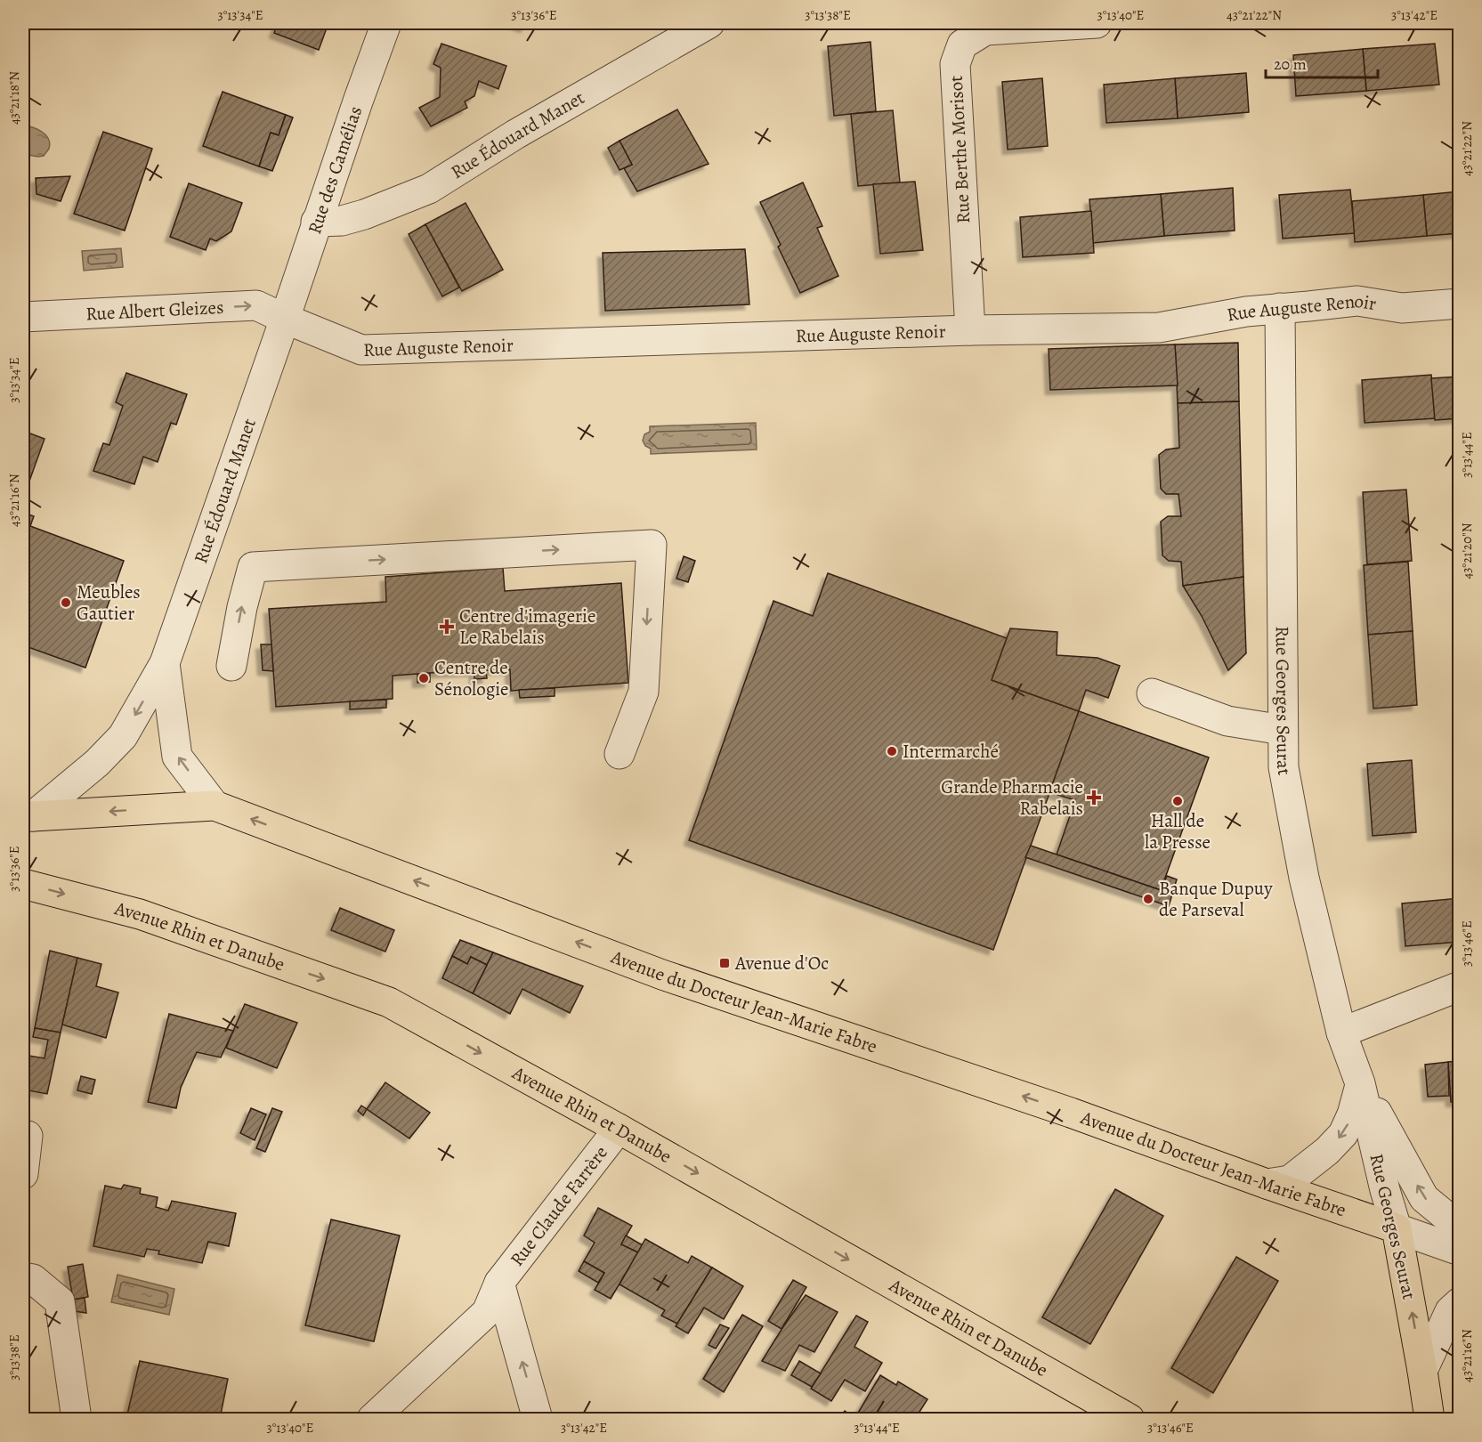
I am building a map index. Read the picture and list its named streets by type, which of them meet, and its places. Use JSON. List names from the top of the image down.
{
  "streets": {
    "main road": ["Rue Georges Seurat", "Avenue Rhin et Danube", "Avenue du Docteur Jean-Marie Fabre"],
    "street": [
      "Rue Édouard Manet",
      "Rue Berthe Morisot",
      "Rue des Camélias",
      "Rue Albert Gleizes",
      "Rue Auguste Renoir",
      "Rue Claude Farrère"
    ]
  },
  "crossings": [
    ["Rue Édouard Manet", "Rue des Camélias"],
    ["Rue Édouard Manet", "Rue Albert Gleizes"],
    ["Rue Édouard Manet", "Rue Auguste Renoir"],
    ["Rue Édouard Manet", "Avenue du Docteur Jean-Marie Fabre"],
    ["Rue Berthe Morisot", "Rue Auguste Renoir"],
    ["Rue des Camélias", "Rue Albert Gleizes"],
    ["Rue des Camélias", "Rue Auguste Renoir"],
    ["Rue Albert Gleizes", "Rue Auguste Renoir"],
    ["Rue Auguste Renoir", "Rue Georges Seurat"],
    ["Rue Georges Seurat", "Avenue du Docteur Jean-Marie Fabre"],
    ["Avenue Rhin et Danube", "Rue Claude Farrère"]
  ],
  "one_way": ["Rue Albert Gleizes", "Avenue Rhin et Danube", "Avenue du Docteur Jean-Marie Fabre"],
  "places": {
    "other": [
      "Meubles Gautier",
      "Centre de Sénologie",
      "Intermarché",
      "Hall de la Presse",
      "Banque Dupuy de Parseval"
    ],
    "health": ["Centre d'imagerie Le Rabelais", "Grande Pharmacie Rabelais"],
    "transit": ["Avenue d'Oc"]
  },
  "scale_bar": "20 m",
  "coordinates": [
    "3°13'34\"E",
    "3°13'36\"E",
    "3°13'38\"E",
    "3°13'40\"E",
    "43°21'22\"N",
    "3°13'42\"E",
    "43°21'18\"N",
    "3°13'44\"E",
    "43°21'16\"N",
    "43°21'20\"N",
    "3°13'46\"E"
  ]
}
